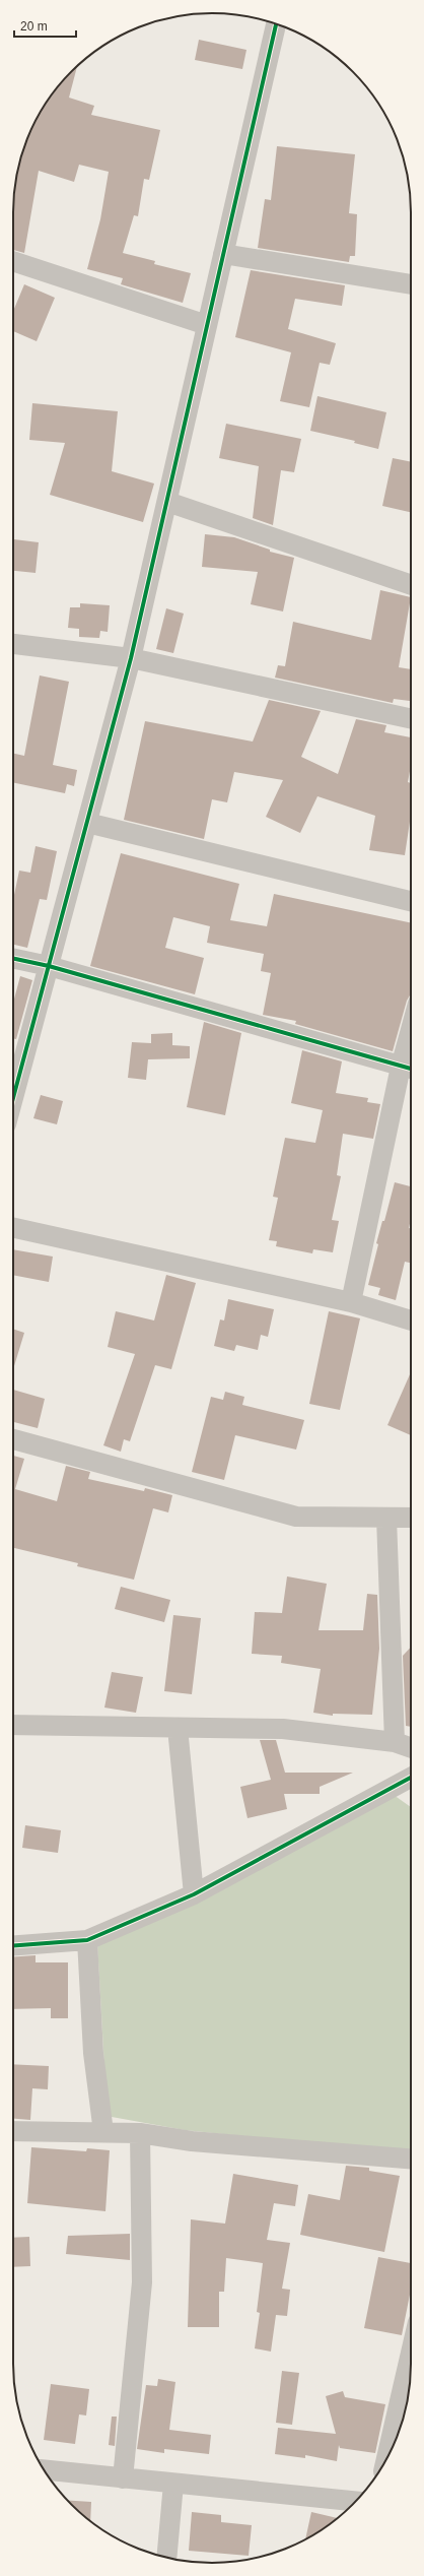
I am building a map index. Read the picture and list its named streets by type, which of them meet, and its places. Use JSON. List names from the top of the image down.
{
  "scale_bar": "20 m"
}
